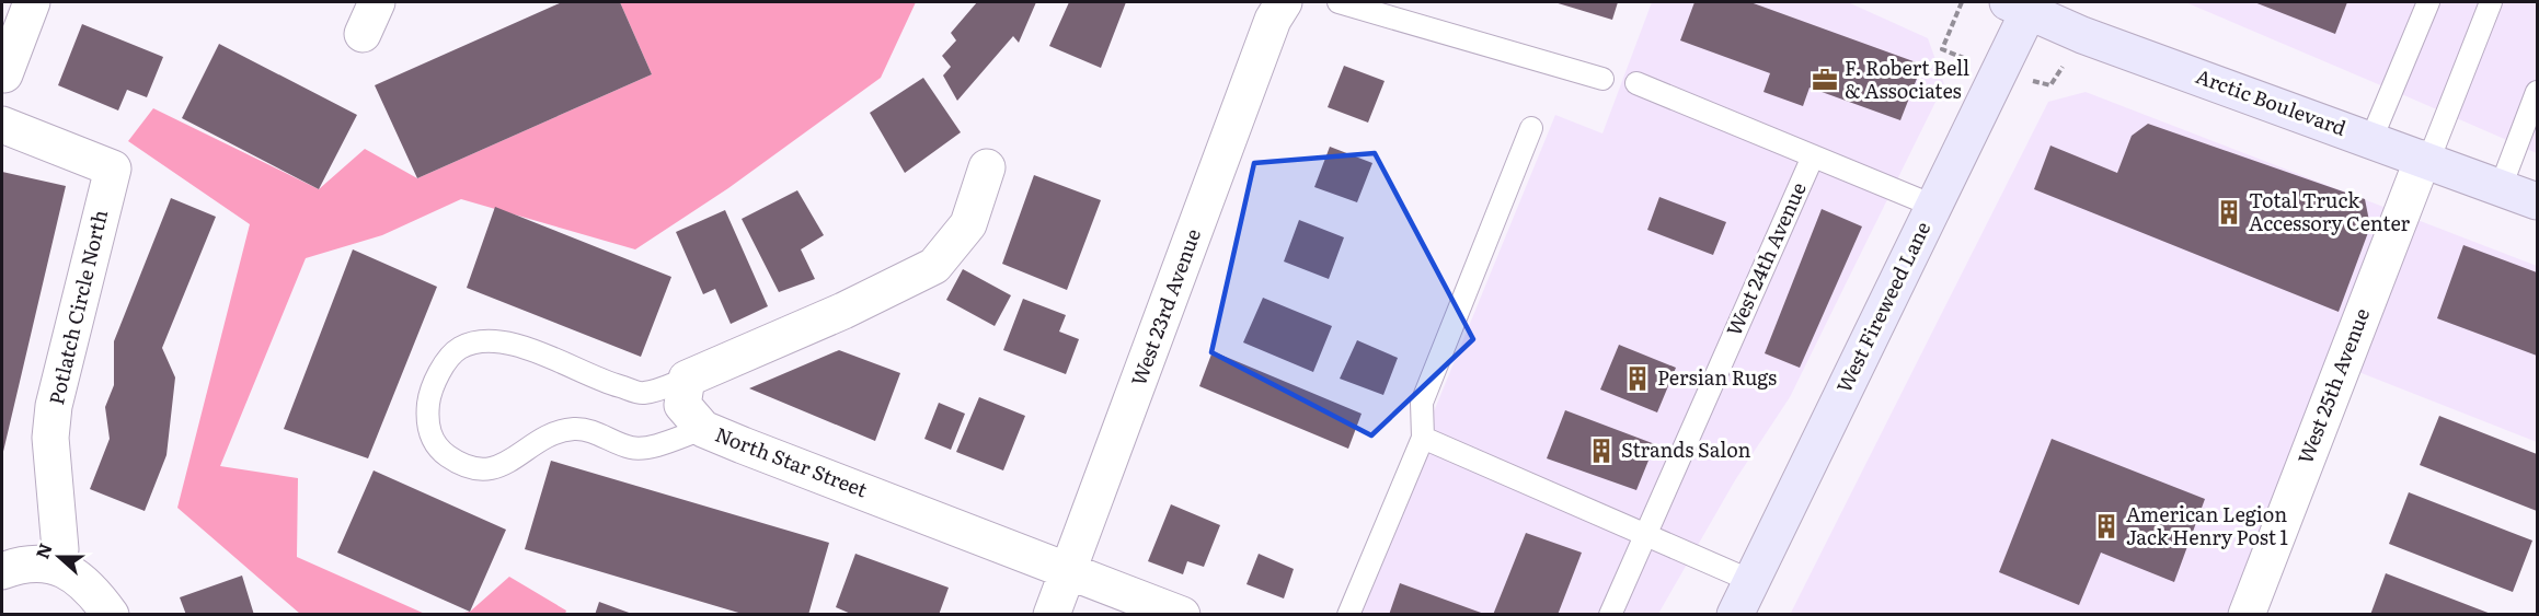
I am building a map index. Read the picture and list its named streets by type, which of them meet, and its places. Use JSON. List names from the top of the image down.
{
  "streets": {
    "main road": ["Arctic Boulevard", "West Fireweed Lane"],
    "street": [
      "Potlatch Circle North",
      "West 23rd Avenue",
      "West 25th Avenue",
      "North Star Street"
    ],
    "lane": ["West 24th Avenue"]
  },
  "crossings": [
    ["Arctic Boulevard", "West Fireweed Lane"],
    ["Arctic Boulevard", "West 25th Avenue"],
    ["West 23rd Avenue", "North Star Street"]
  ],
  "places": {
    "office": ["F. Robert Bell & Associates"],
    "building": [
      "Total Truck Accessory Center",
      "Persian Rugs",
      "Strands Salon",
      "American Legion Jack Henry Post 1"
    ]
  },
  "north": "left"
}
